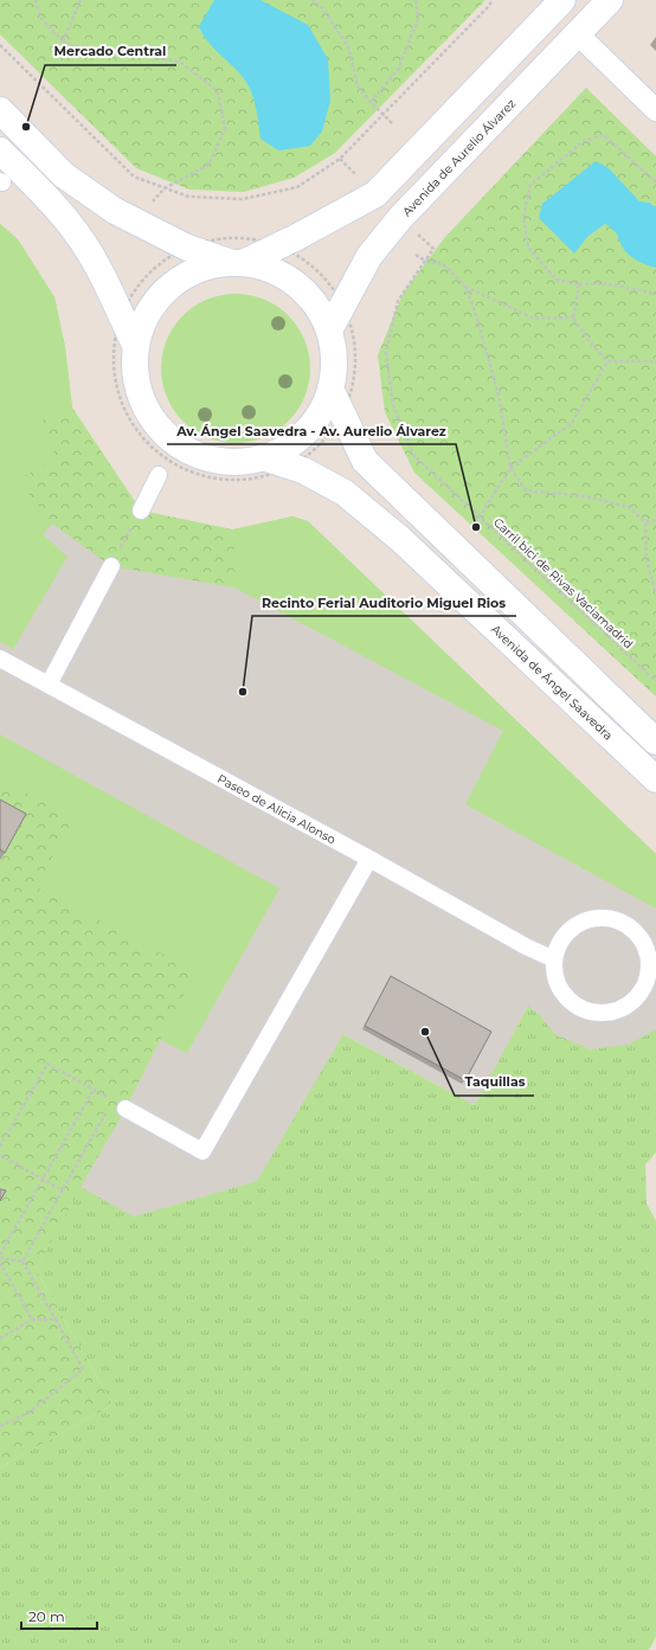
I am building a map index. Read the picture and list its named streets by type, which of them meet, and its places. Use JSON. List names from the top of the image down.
{
  "streets": {
    "street": ["Avenida de Aurelio Álvarez", "Avenida de Ángel Saavedra", "Paseo de Alicia Alonso"],
    "path": ["Carril bici de Rivas Vaciamadrid"]
  },
  "places": [
    "Mercado Central",
    "Av. Ángel Saavedra - Av. Aurelio Álvarez",
    "Recinto Ferial Auditorio Miguel Rios",
    "Taquillas"
  ],
  "scale_bar": "20 m"
}
